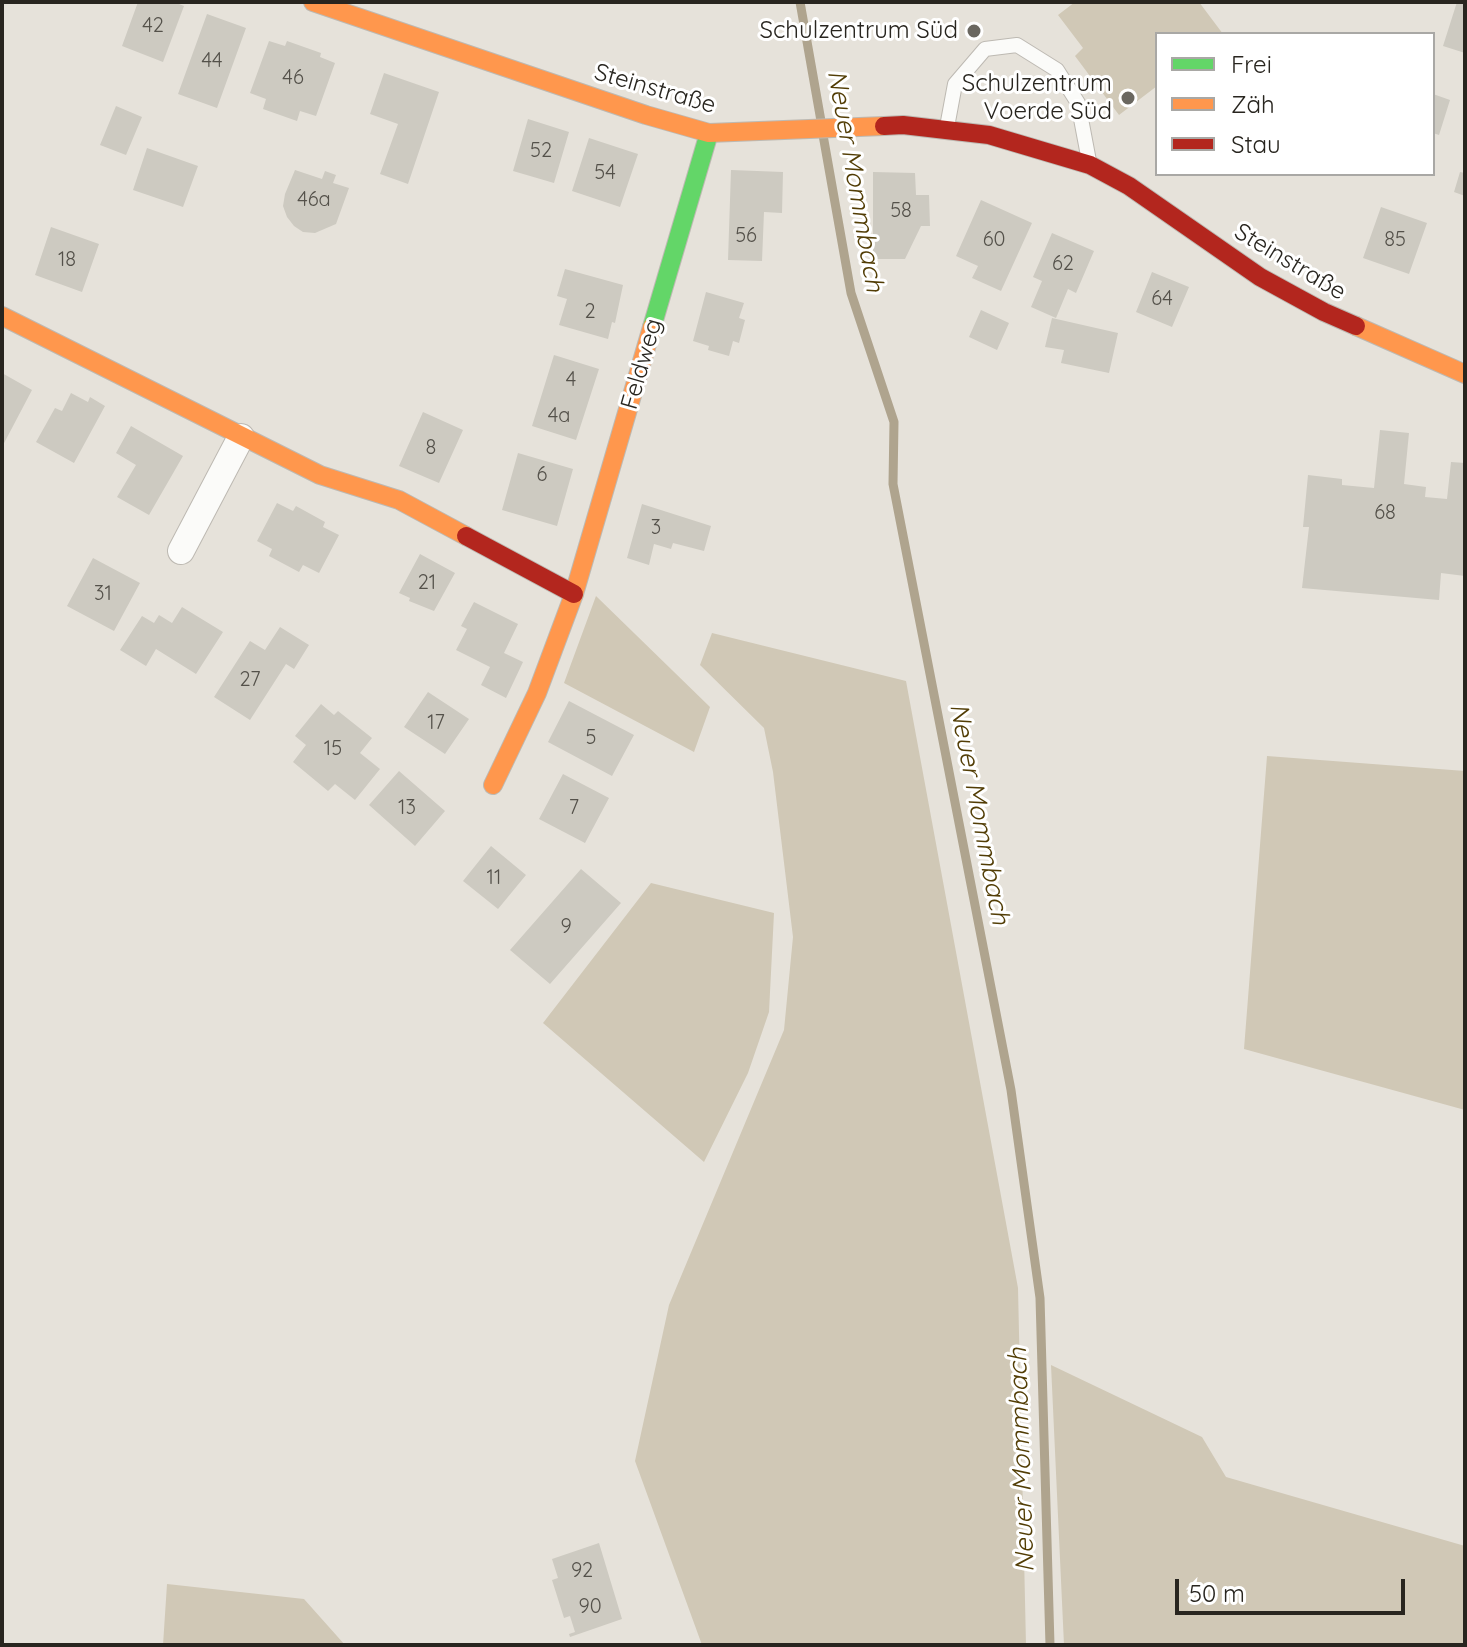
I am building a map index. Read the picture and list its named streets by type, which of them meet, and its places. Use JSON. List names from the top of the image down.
{
  "streets": {
    "street": ["Steinstraße", "Feldweg"]
  },
  "crossings": [
    ["Steinstraße", "Feldweg"]
  ],
  "water": ["Neuer Mommbach"],
  "places": ["Schulzentrum Süd", "Schulzentrum Voerde Süd"],
  "house_numbers": [
    "42",
    "44",
    "46",
    "52",
    "54",
    "46a",
    "58",
    "56",
    "60",
    "85",
    "18",
    "62",
    "64",
    "2",
    "4",
    "4a",
    "8",
    "6",
    "68",
    "3",
    "21",
    "31",
    "27",
    "17",
    "5",
    "15",
    "13",
    "7",
    "11",
    "9",
    "92",
    "90"
  ],
  "legend": ["Frei", "Zäh", "Stau"],
  "scale_bar": "50 m"
}
